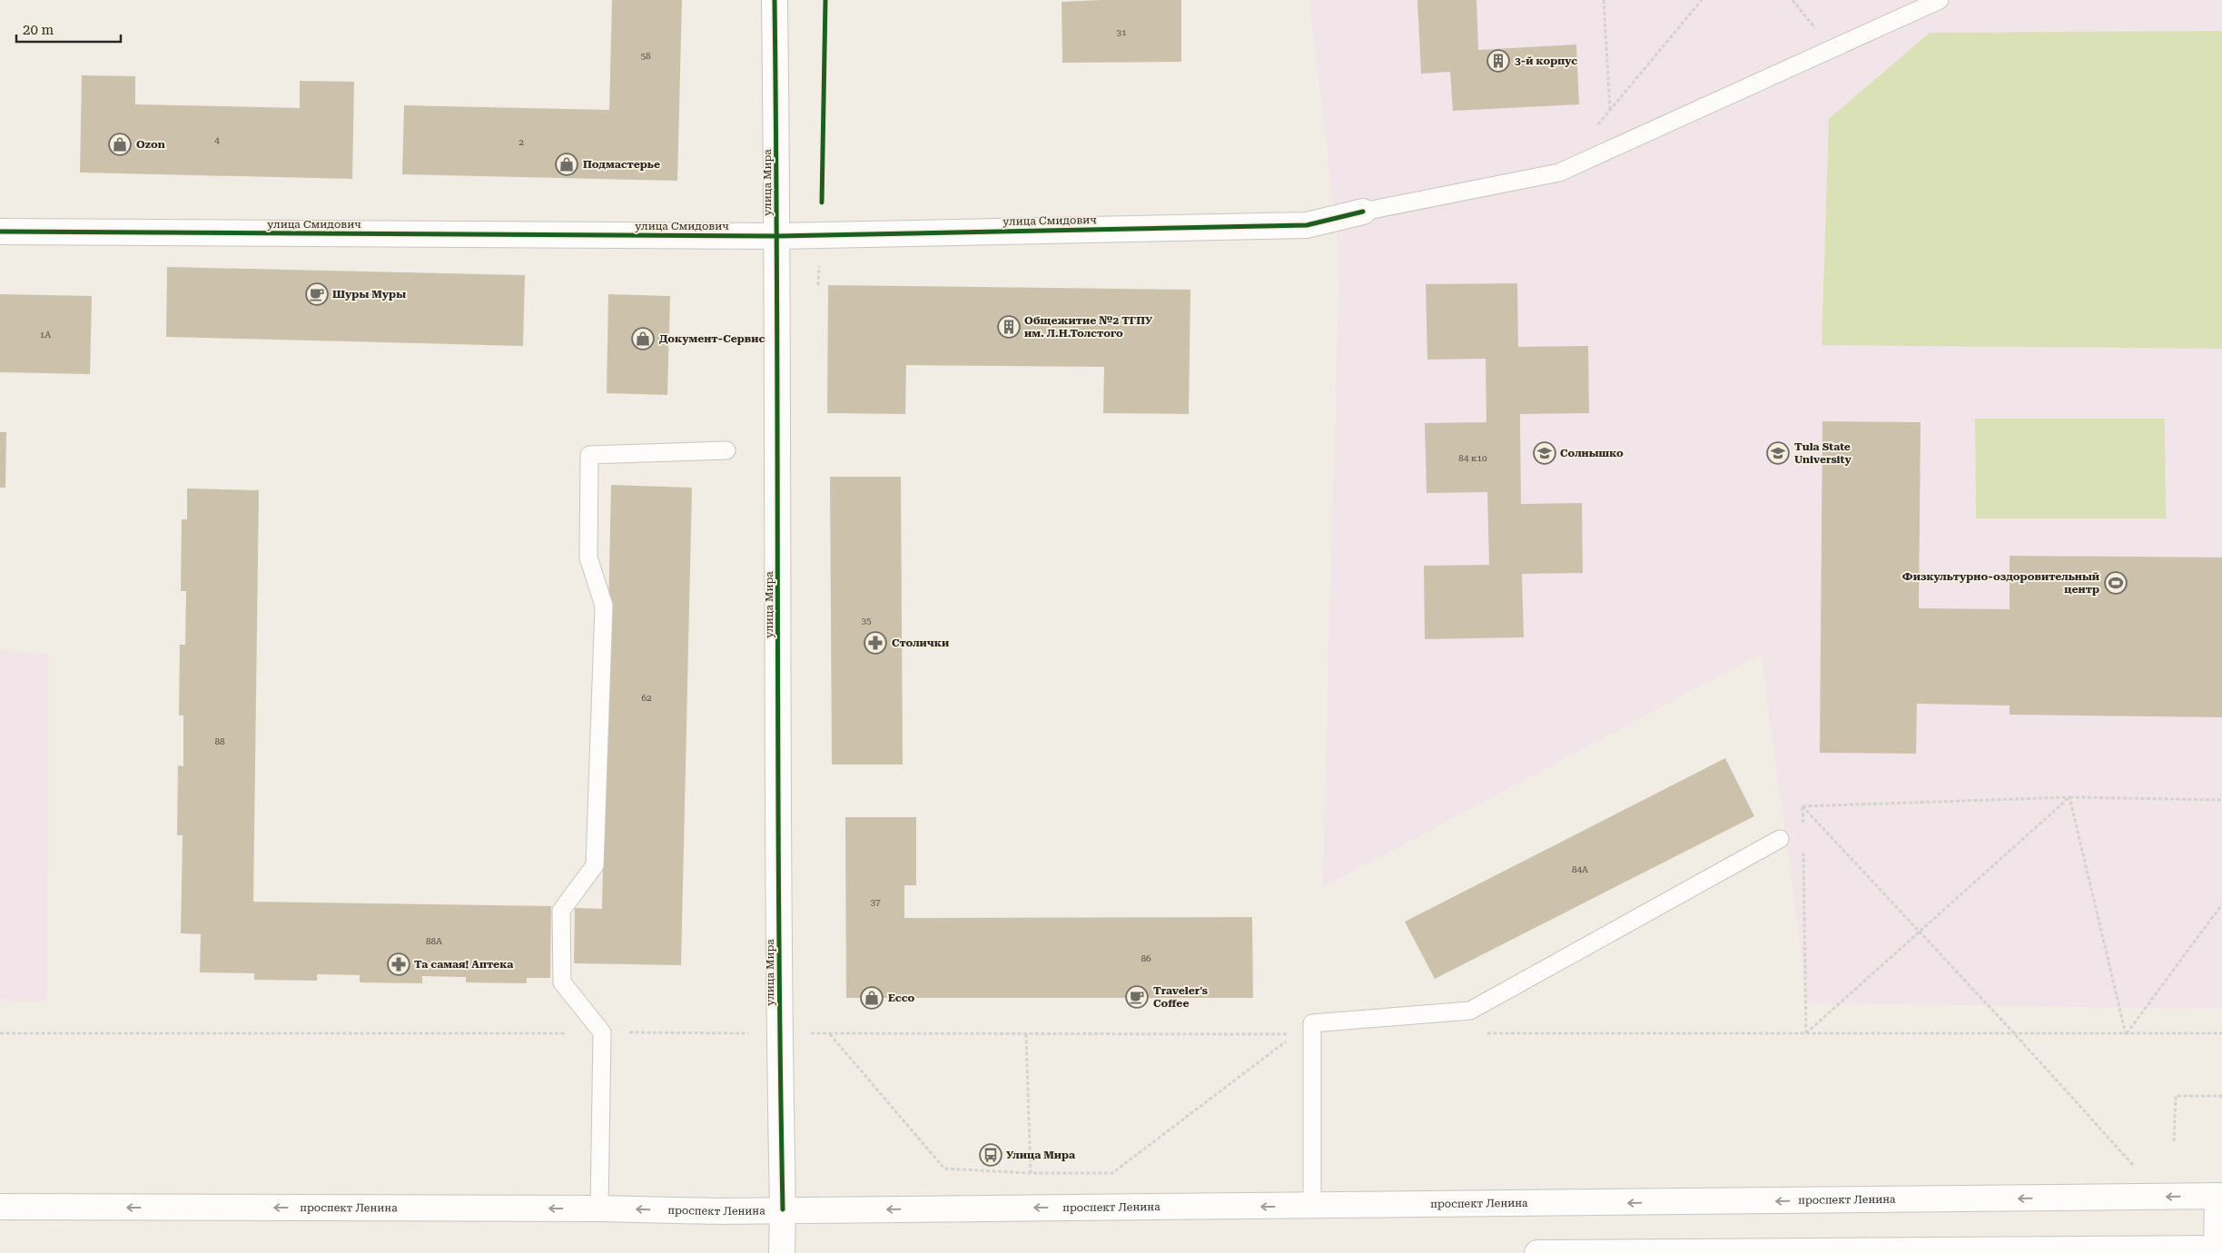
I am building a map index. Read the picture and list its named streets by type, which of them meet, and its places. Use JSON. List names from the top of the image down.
{
  "streets": {
    "main road": ["улица Мира", "улица Смидович", "проспект Ленина"]
  },
  "crossings": [
    ["улица Мира", "улица Смидович"],
    ["улица Мира", "проспект Ленина"]
  ],
  "places": {
    "building": ["3-й корпус", "Общежитие №2 ТГПУ им. Л.Н.Толстого"],
    "shop": [
      "Ozon",
      "Подмастерье",
      "Документ-Сервис",
      "Ecco"
    ],
    "cafe": ["Шуры Муры", "Traveler's Coffee"],
    "school or university": ["Солнышко", "Tula State University"],
    "sports": ["Физкультурно-оздоровительный центр"],
    "pharmacy": ["Столички", "Та самая! Аптека"],
    "bus stop": ["Улица Мира"]
  },
  "house_numbers": [
    "31",
    "58",
    "4",
    "2",
    "1А",
    "84 к10",
    "35",
    "62",
    "88",
    "84А",
    "37",
    "88А",
    "86"
  ],
  "scale_bar": "20 m"
}
